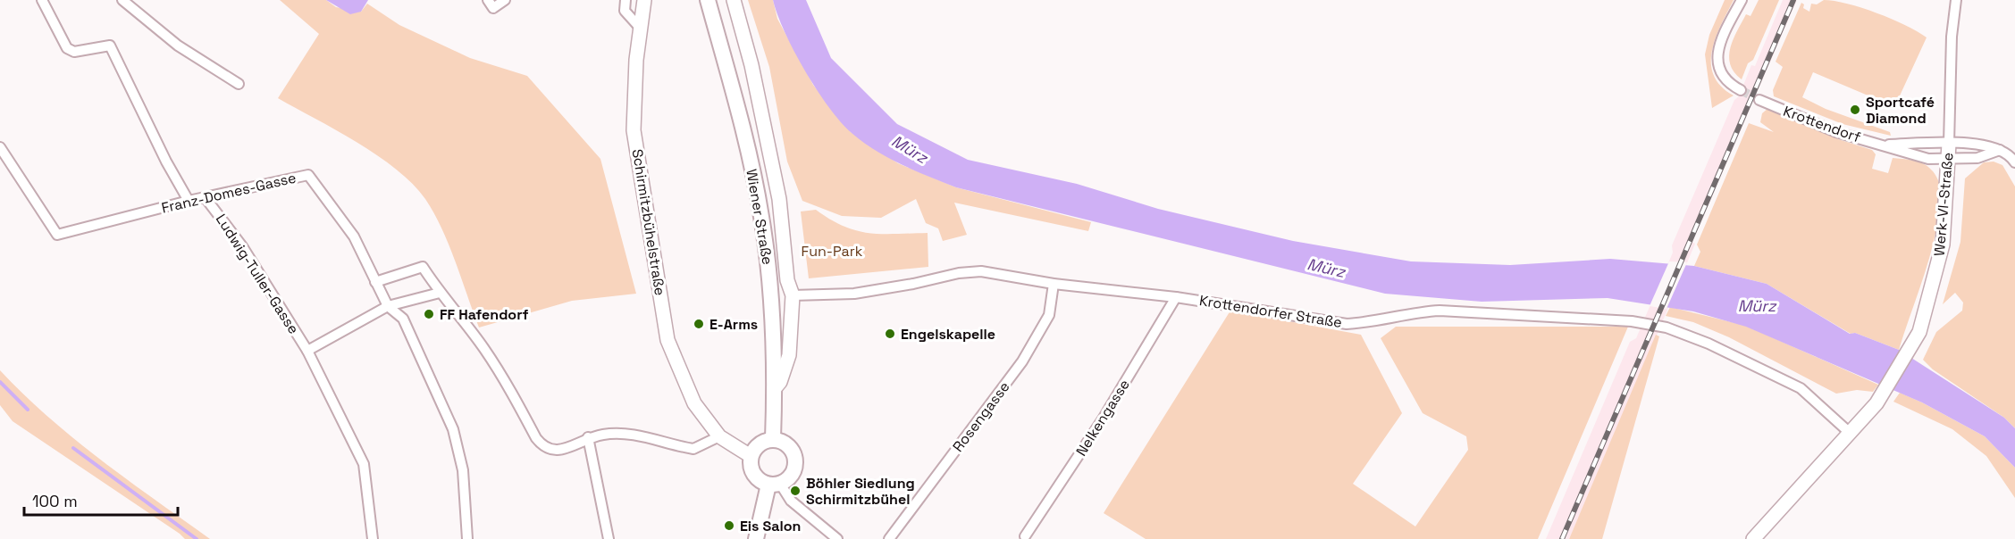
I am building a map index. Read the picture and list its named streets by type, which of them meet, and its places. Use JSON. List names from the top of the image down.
{
  "streets": {
    "main road": ["Werk-VI-Straße", "Wiener Straße", "Schirmitzbühelstraße"],
    "street": [
      "Krottendorf",
      "Franz-Domes-Gasse",
      "Ludwig-Tuller-Gasse",
      "Krottendorfer Straße",
      "Rosengasse",
      "Nelkengasse"
    ]
  },
  "crossings": [
    ["Krottendorf", "Werk-VI-Straße"],
    ["Franz-Domes-Gasse", "Ludwig-Tuller-Gasse"],
    ["Werk-VI-Straße", "Krottendorfer Straße"],
    ["Krottendorfer Straße", "Rosengasse"],
    ["Krottendorfer Straße", "Nelkengasse"]
  ],
  "water": ["Mürz"],
  "parks": ["Fun-Park"],
  "places": [
    "Sportcafé Diamond",
    "FF Hafendorf",
    "E-Arms",
    "Engelskapelle",
    "Böhler Siedlung Schirmitzbühel",
    "Eis Salon"
  ],
  "scale_bar": "100 m"
}
